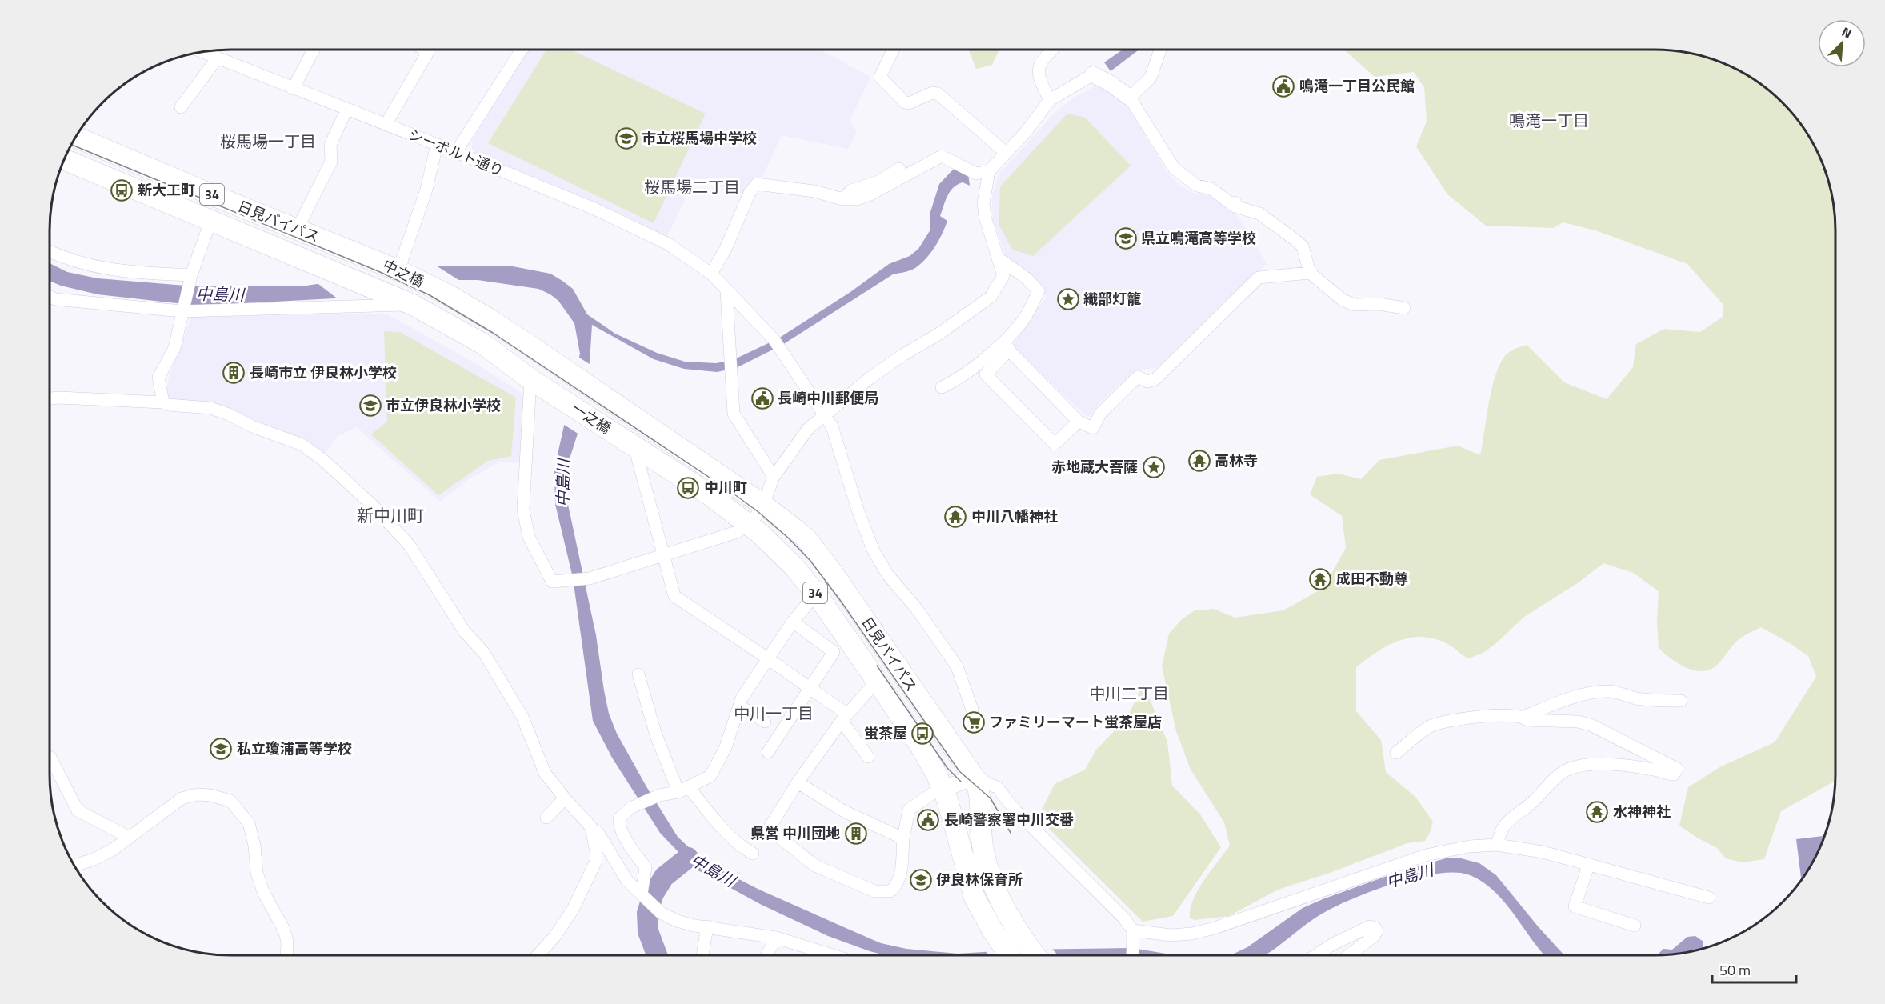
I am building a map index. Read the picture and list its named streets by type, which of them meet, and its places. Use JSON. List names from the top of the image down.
{
  "streets": {
    "highway": [
      "34",
      "日見バイパス",
      "中之橋",
      "一之橋"
    ],
    "street": ["シーボルト通り"]
  },
  "crossings": [
    ["34", "中之橋"],
    ["34", "一之橋"],
    ["日見バイパス", "中之橋"],
    ["日見バイパス", "一之橋"],
    ["中之橋", "一之橋"]
  ],
  "districts": [
    "鳴滝一丁目",
    "桜馬場一丁目",
    "桜馬場二丁目",
    "新中川町",
    "中川二丁目",
    "中川一丁目"
  ],
  "water": ["中島川"],
  "places": {
    "public building": ["鳴滝一丁目公民館", "長崎中川郵便局", "長崎警察署中川交番"],
    "school or university": [
      "市立桜馬場中学校",
      "県立鳴滝高等学校",
      "市立伊良林小学校",
      "私立瓊浦高等学校",
      "伊良林保育所"
    ],
    "bus stop": ["新大工町", "中川町", "蛍茶屋"],
    "place": ["織部灯籠", "赤地蔵大菩薩"],
    "building": ["長崎市立 伊良林小学校", "県営 中川団地"],
    "temple": [
      "高林寺",
      "中川八幡神社",
      "成田不動尊",
      "水神神社"
    ],
    "supermarket": ["ファミリーマート蛍茶屋店"]
  },
  "scale_bar": "50 m",
  "north": "top right"
}
